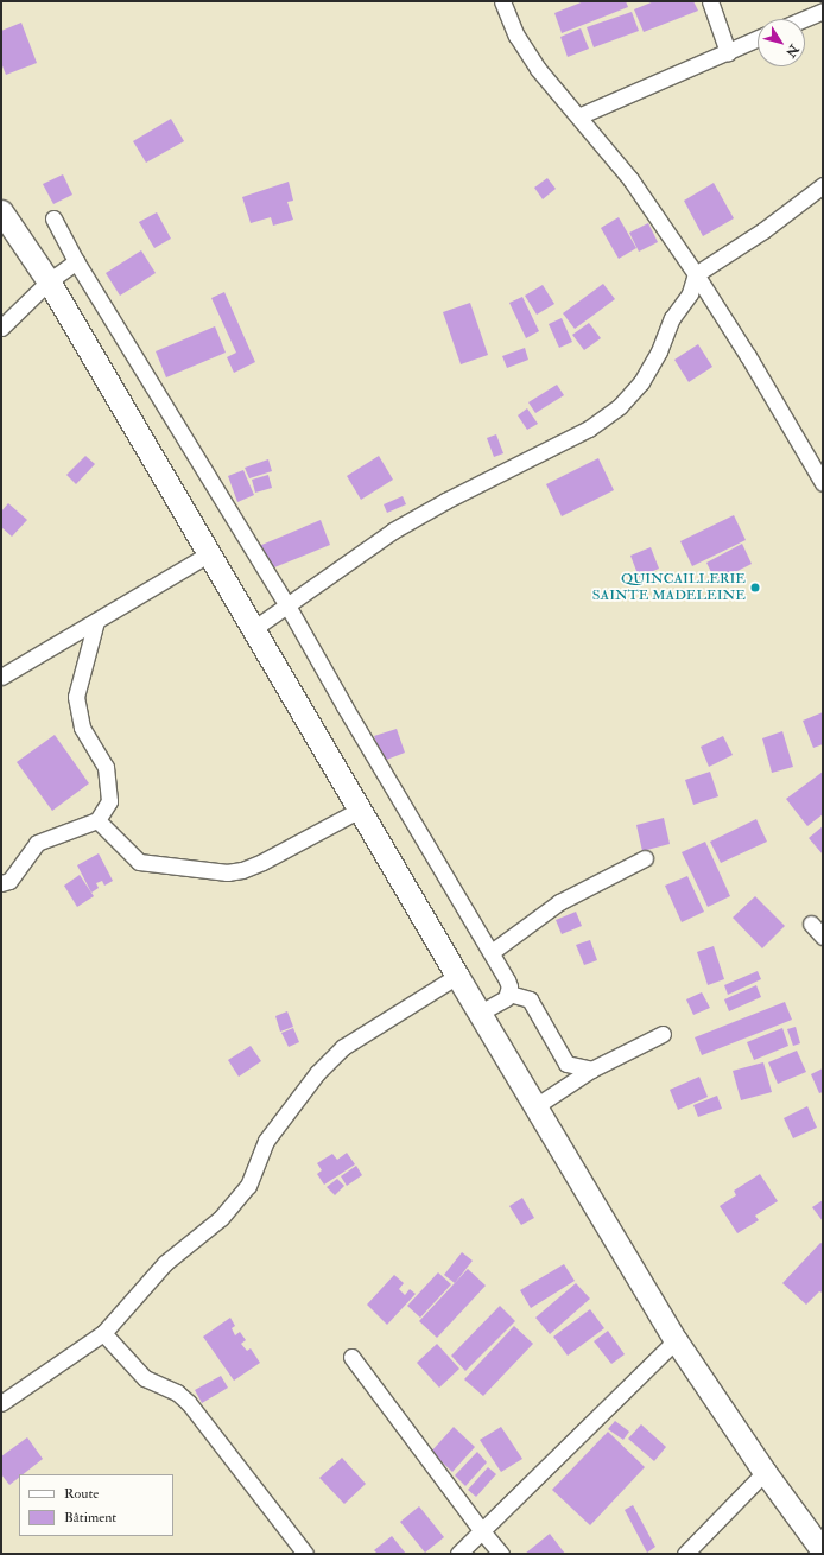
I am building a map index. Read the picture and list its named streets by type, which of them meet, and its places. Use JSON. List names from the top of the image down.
{
  "places": ["QUINCAILLERIE SAINTE MADELEINE"],
  "legend": ["Route", "Bâtiment"],
  "north": "bottom right"
}
